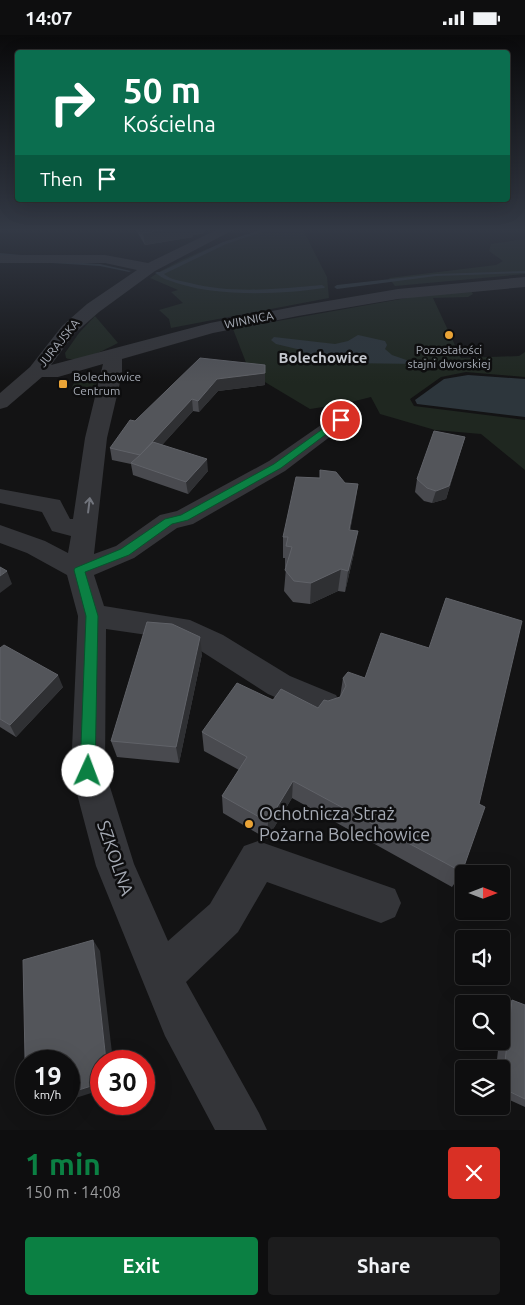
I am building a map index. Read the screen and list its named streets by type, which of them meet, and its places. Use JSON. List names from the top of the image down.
{
  "streets": {
    "street": ["WINNICA", "JURAJSKA", "SZKOLNA"]
  },
  "crossings": [
    ["WINNICA", "JURAJSKA"],
    ["WINNICA", "SZKOLNA"]
  ],
  "districts": ["Bolechowice"],
  "places": {
    "other": ["Pozostałości stajni dworskiej", "Ochotnicza Straż Pożarna Bolechowice"],
    "transit": ["Bolechowice Centrum"]
  },
  "north": "right",
  "page": {
    "status": "14:07",
    "turn": ["50 m", "Kościelna"],
    "then": "Then",
    "speed": "19 km/h",
    "limit": "30",
    "heading": ["1 min", "150 m · 14:08"],
    "buttons": ["Exit", "Share"]
  }
}
